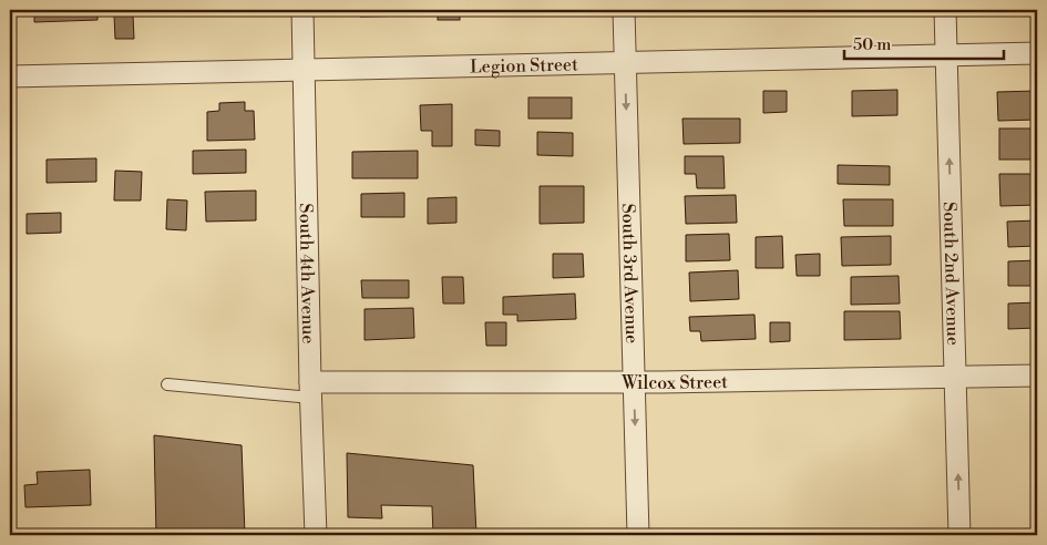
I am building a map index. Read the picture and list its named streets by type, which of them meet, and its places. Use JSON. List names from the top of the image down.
{
  "streets": {
    "street": [
      "Legion Street",
      "South 4th Avenue",
      "South 3rd Avenue",
      "South 2nd Avenue",
      "Wilcox Street"
    ]
  },
  "crossings": [
    ["Legion Street", "South 4th Avenue"],
    ["Legion Street", "South 3rd Avenue"],
    ["Legion Street", "South 2nd Avenue"],
    ["South 4th Avenue", "Wilcox Street"],
    ["South 3rd Avenue", "Wilcox Street"],
    ["South 2nd Avenue", "Wilcox Street"]
  ],
  "one_way": ["South 3rd Avenue", "South 2nd Avenue"],
  "scale_bar": "50 m"
}
